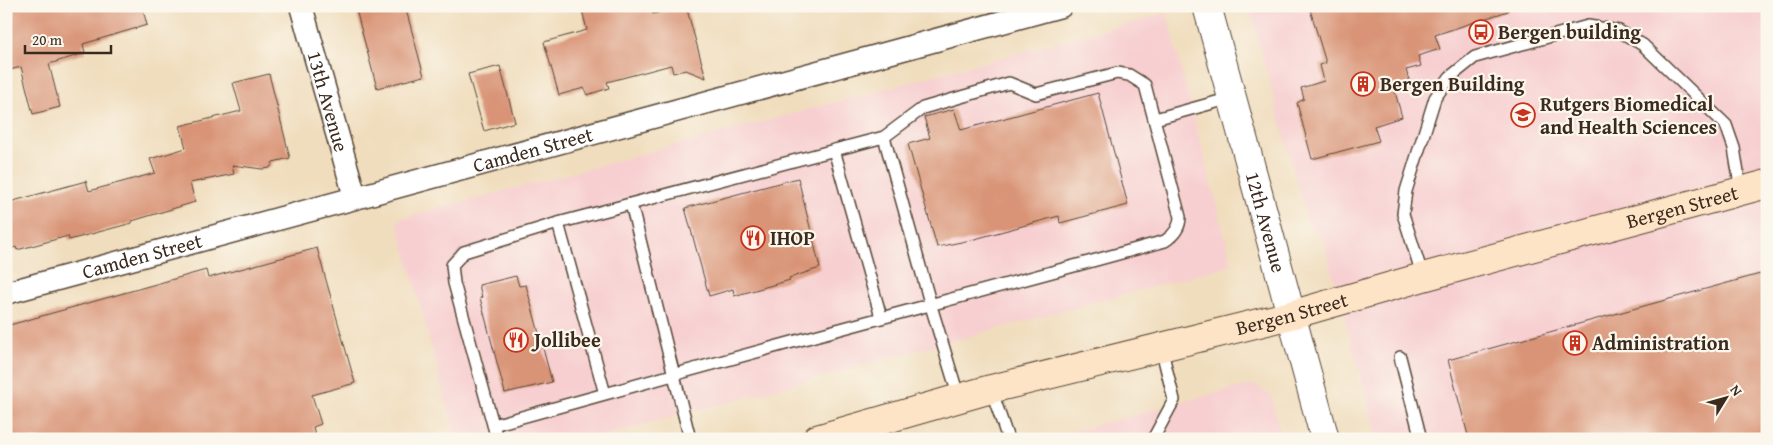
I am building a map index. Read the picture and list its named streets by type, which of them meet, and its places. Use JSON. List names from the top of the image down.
{
  "streets": {
    "main road": ["Bergen Street"],
    "street": ["13th Avenue", "Camden Street", "12th Avenue"]
  },
  "crossings": [
    ["13th Avenue", "Camden Street"],
    ["Bergen Street", "12th Avenue"]
  ],
  "places": {
    "bus stop": ["Bergen building"],
    "building": ["Bergen Building", "Administration"],
    "school or university": ["Rutgers Biomedical and Health Sciences"],
    "restaurant": ["IHOP", "Jollibee"]
  },
  "scale_bar": "20 m",
  "north": "top right"
}
